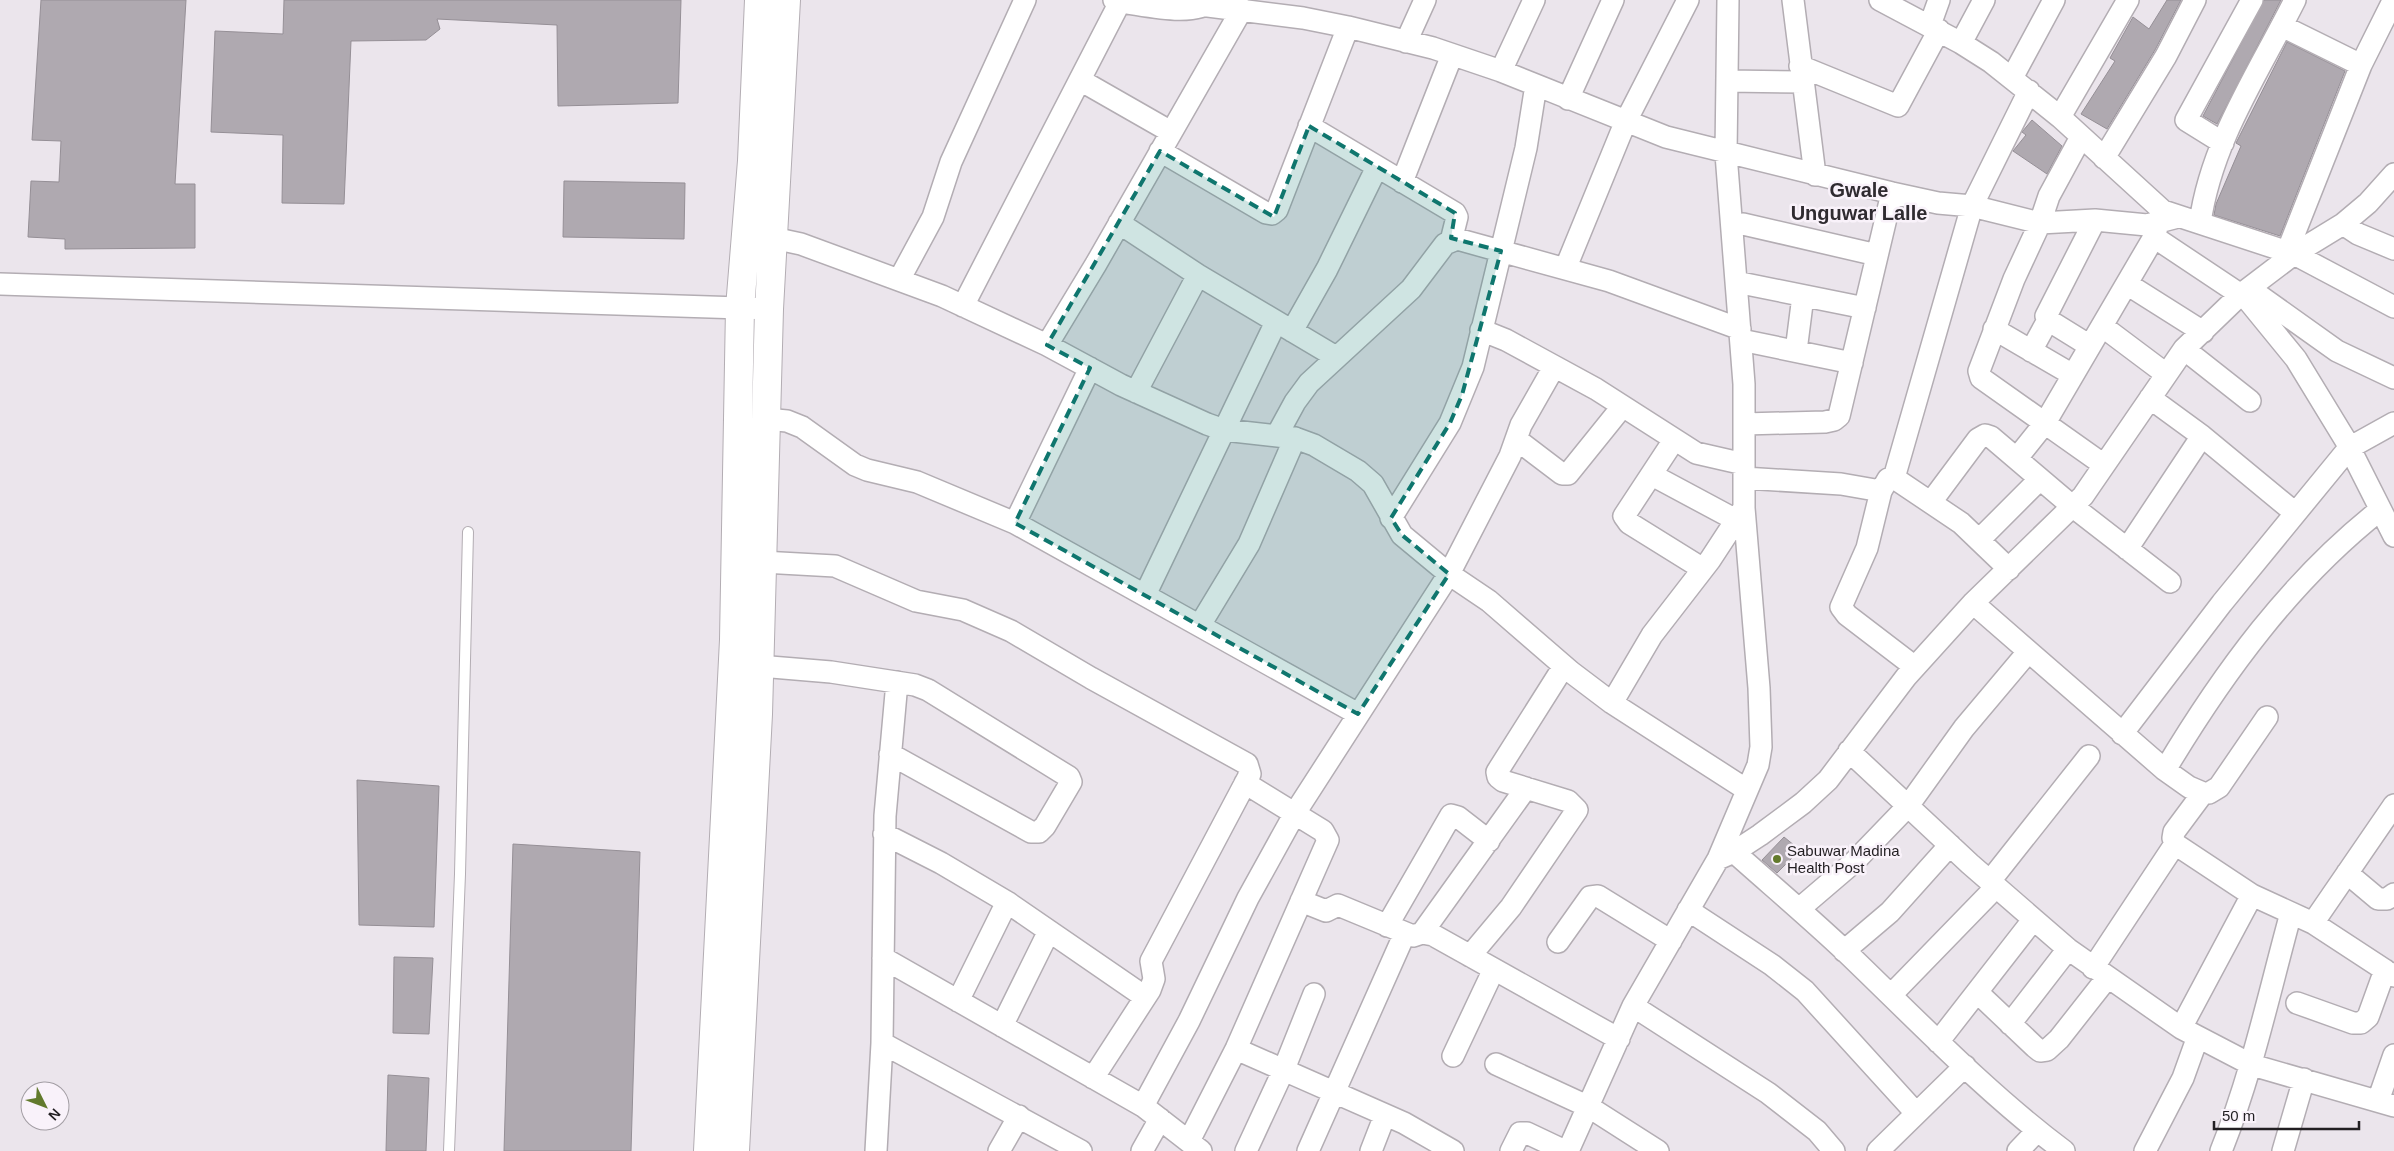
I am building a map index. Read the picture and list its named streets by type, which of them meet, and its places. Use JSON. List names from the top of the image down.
{
  "districts": ["Gwale Unguwar Lalle"],
  "places": ["Sabuwar Madina Health Post"],
  "scale_bar": "50 m",
  "north": "bottom right"
}
